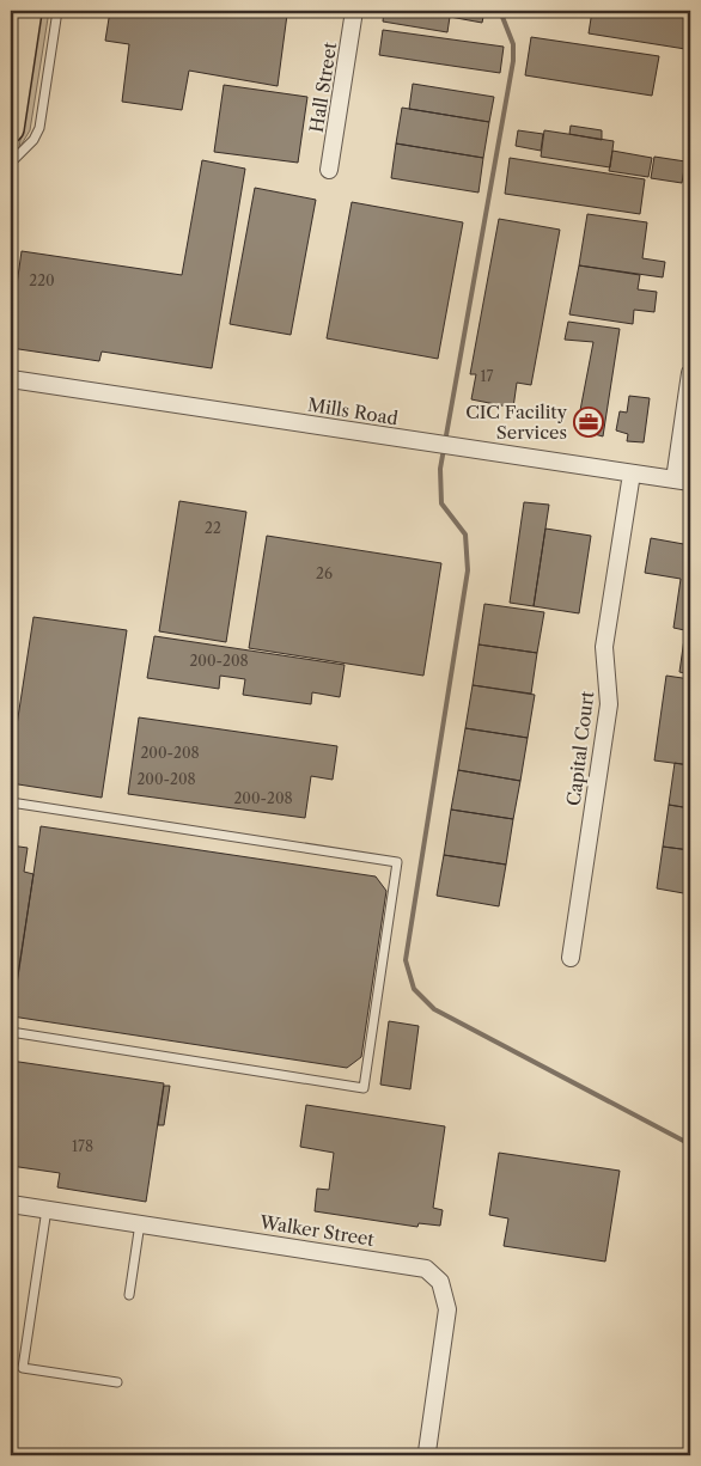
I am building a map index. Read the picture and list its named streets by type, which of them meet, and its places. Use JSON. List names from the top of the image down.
{
  "streets": {
    "street": [
      "Hall Street",
      "Mills Road",
      "Capital Court",
      "Walker Street"
    ]
  },
  "crossings": [
    ["Mills Road", "Capital Court"]
  ],
  "places": {
    "office": ["CIC Facility Services"]
  },
  "house_numbers": [
    "220",
    "17",
    "22",
    "26",
    "200-208",
    "200-208",
    "200-208",
    "200-208",
    "178"
  ]
}
